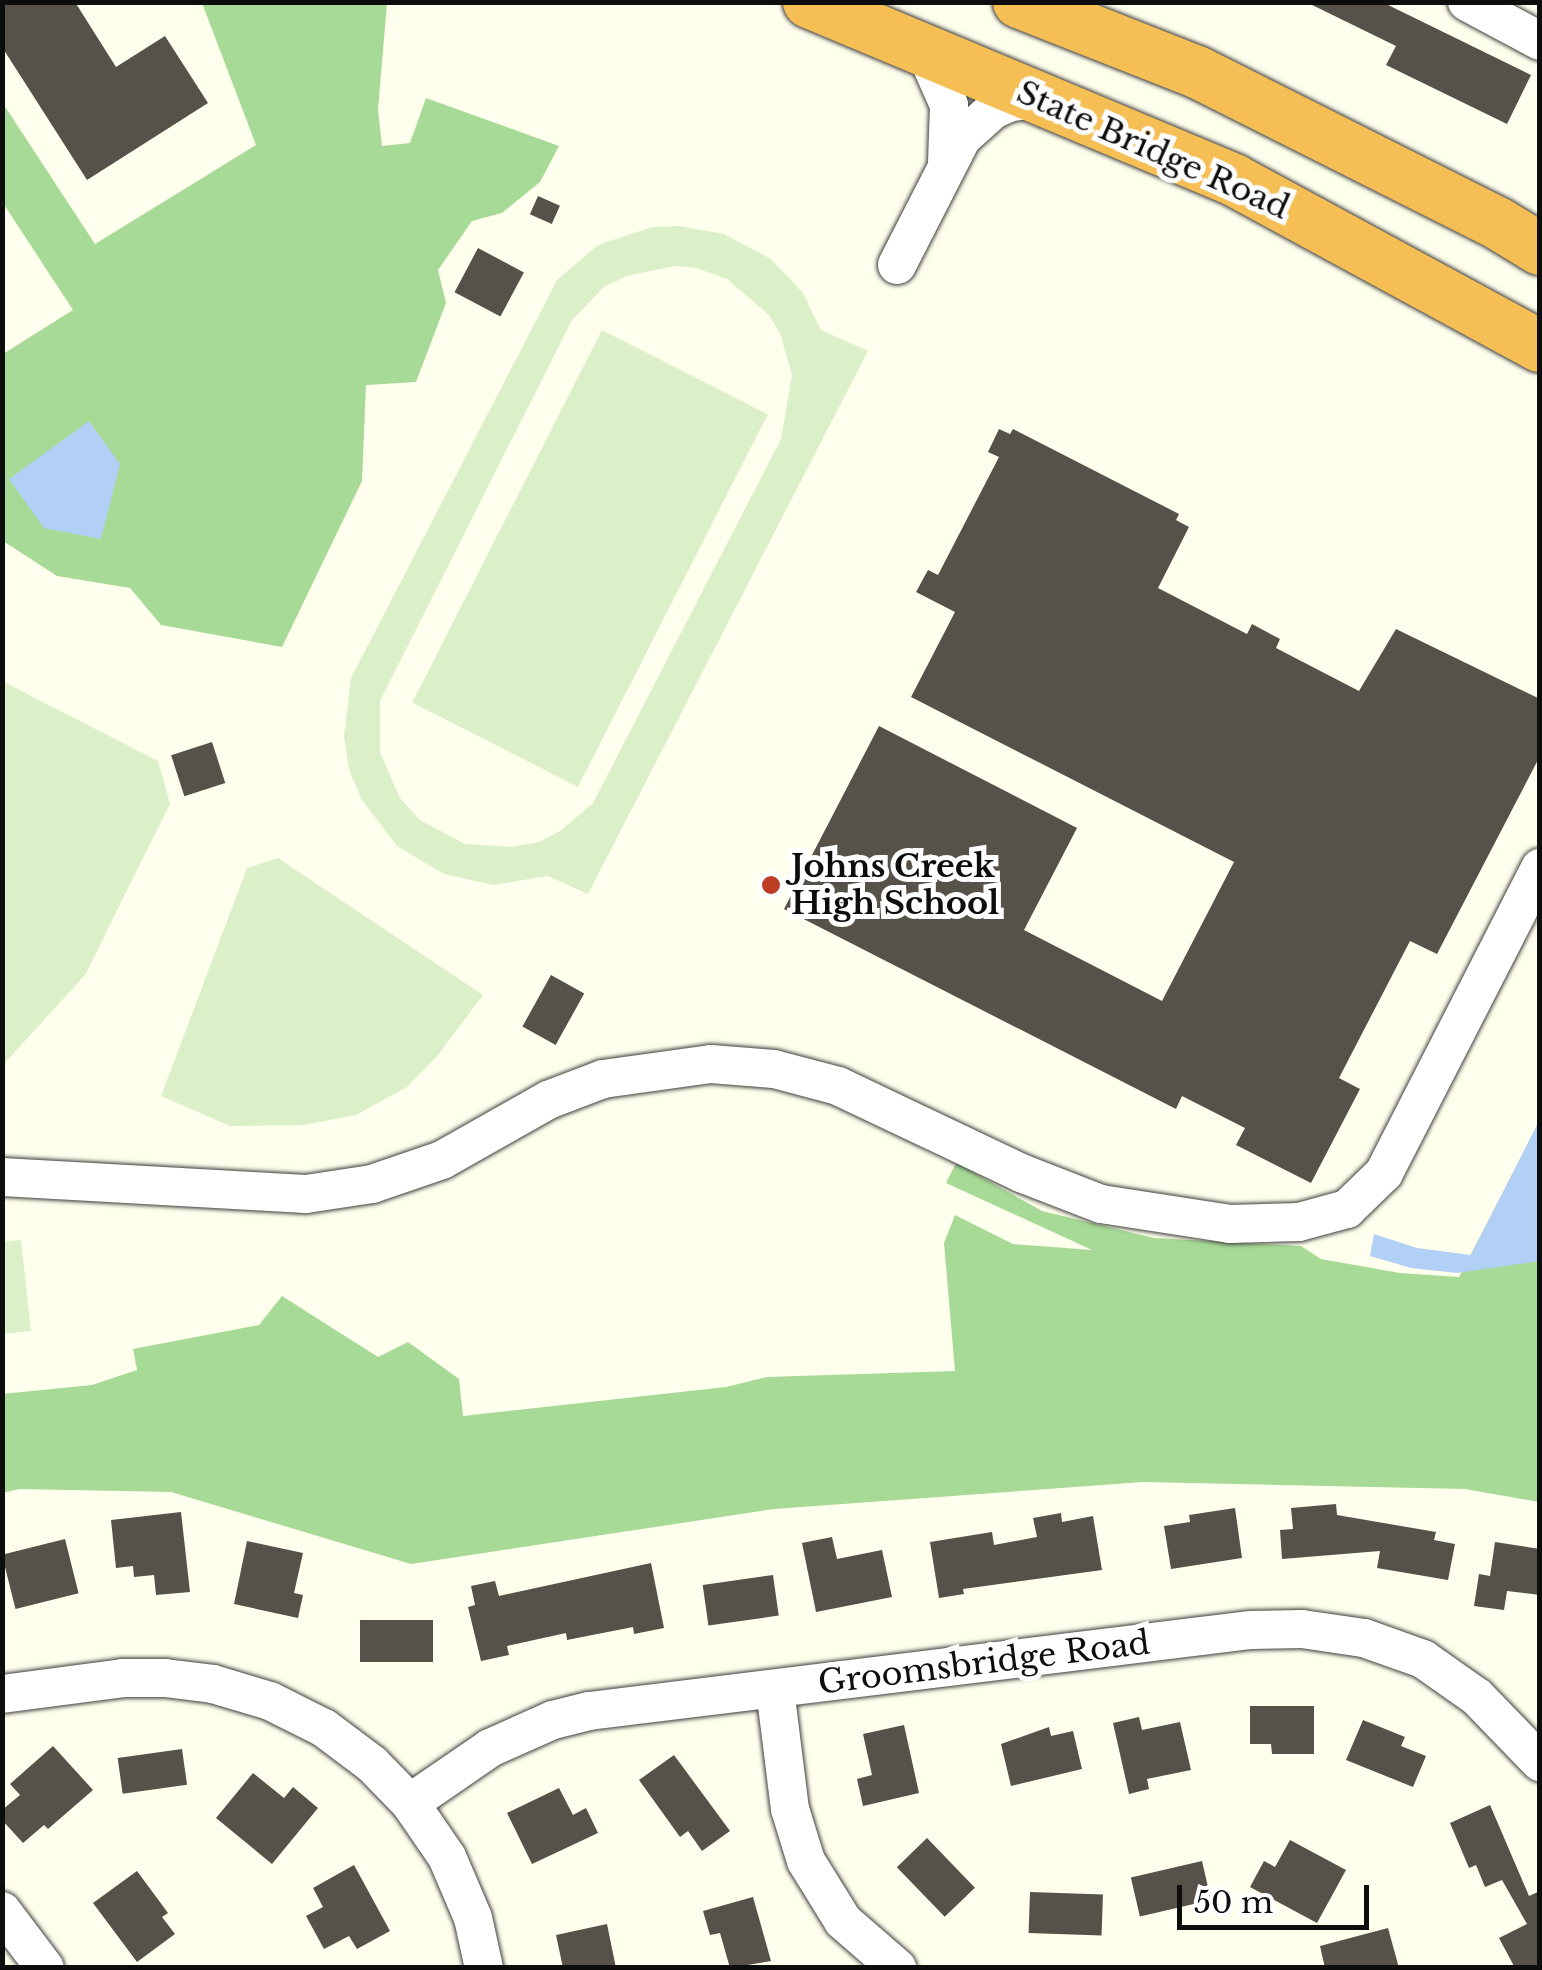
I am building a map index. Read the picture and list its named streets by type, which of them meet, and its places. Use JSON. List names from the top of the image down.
{
  "streets": {
    "highway": ["State Bridge Road"],
    "street": ["Groomsbridge Road"]
  },
  "places": ["Johns Creek High School"],
  "scale_bar": "50 m"
}
